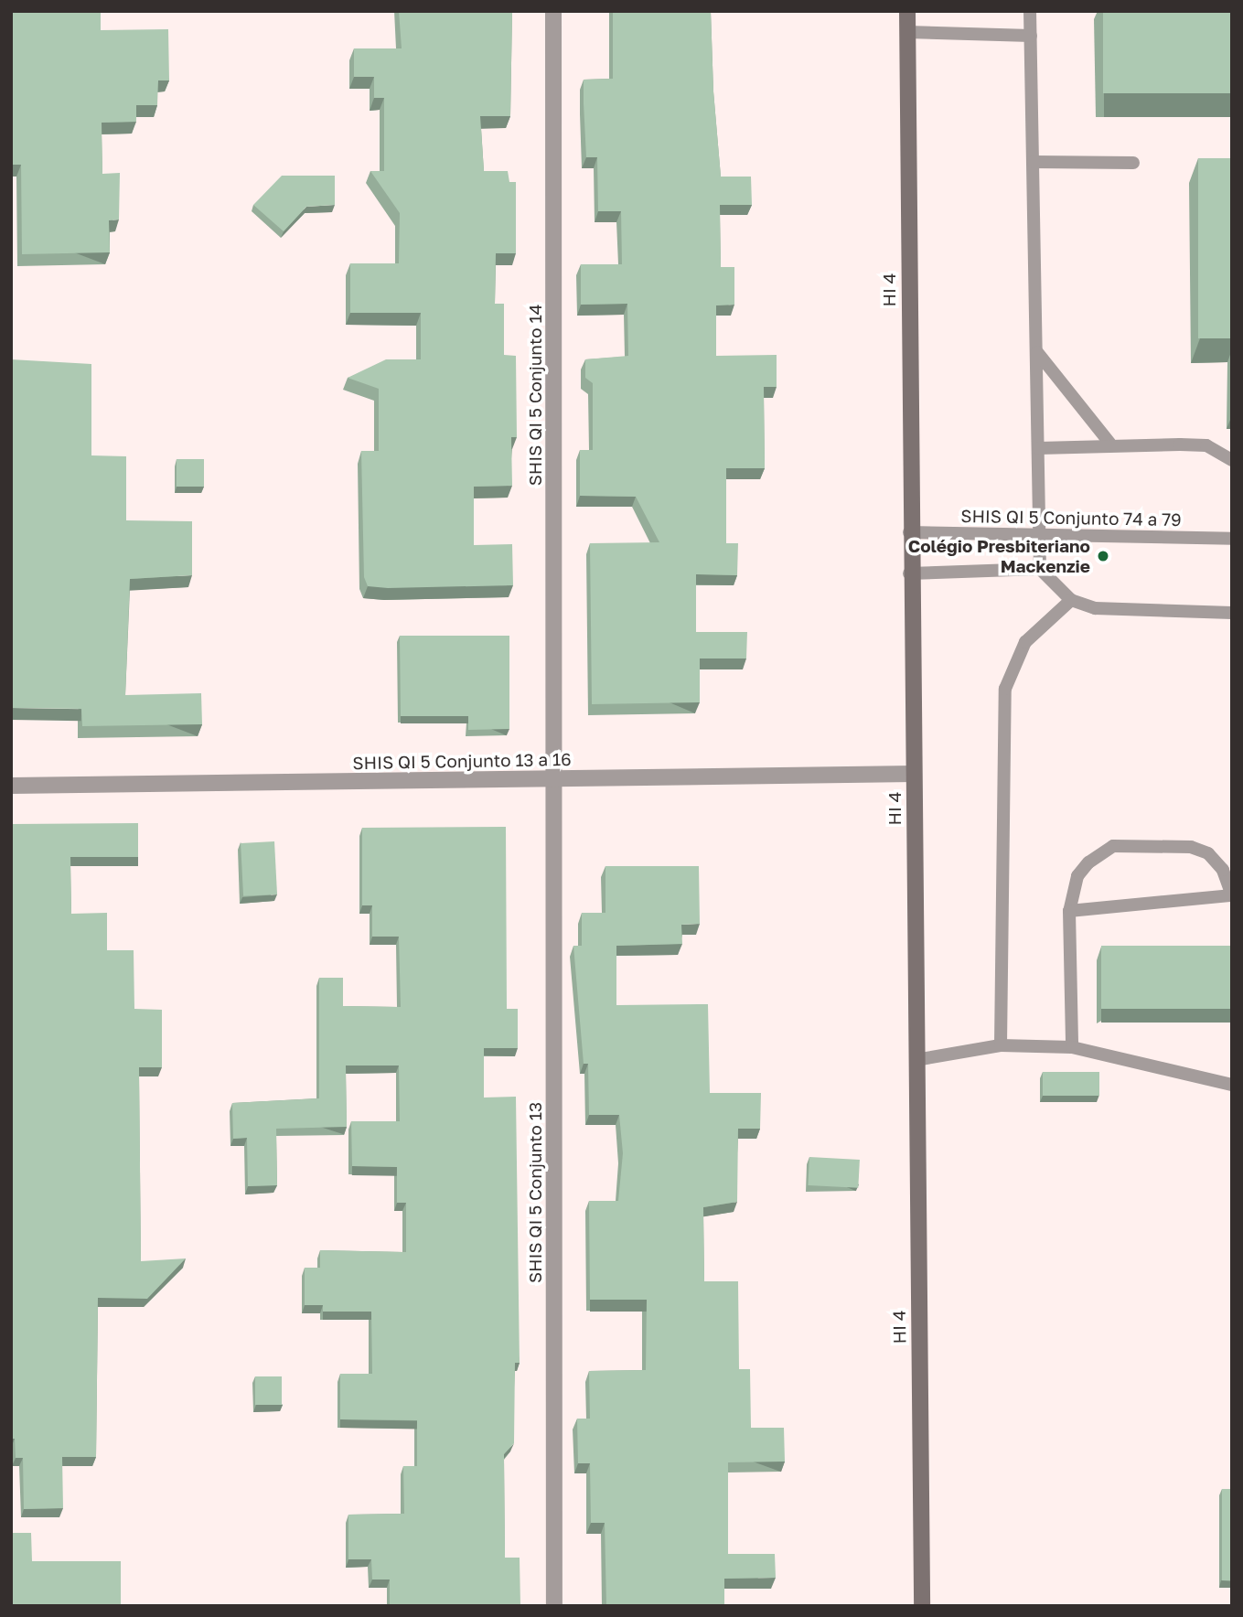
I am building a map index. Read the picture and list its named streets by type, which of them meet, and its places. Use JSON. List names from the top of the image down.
{
  "streets": {
    "street": [
      "HI 4",
      "SHIS QI 5 Conjunto 14",
      "SHIS QI 5 Conjunto 13 a 16",
      "SHIS QI 5 Conjunto 13"
    ],
    "lane": ["SHIS QI 5 Conjunto 74 a 79"]
  },
  "crossings": [
    ["HI 4", "SHIS QI 5 Conjunto 74 a 79"],
    ["HI 4", "SHIS QI 5 Conjunto 13 a 16"],
    ["SHIS QI 5 Conjunto 14", "SHIS QI 5 Conjunto 13 a 16"],
    ["SHIS QI 5 Conjunto 14", "SHIS QI 5 Conjunto 13"],
    ["SHIS QI 5 Conjunto 13 a 16", "SHIS QI 5 Conjunto 13"]
  ],
  "places": ["Colégio Presbiteriano Mackenzie"]
}
